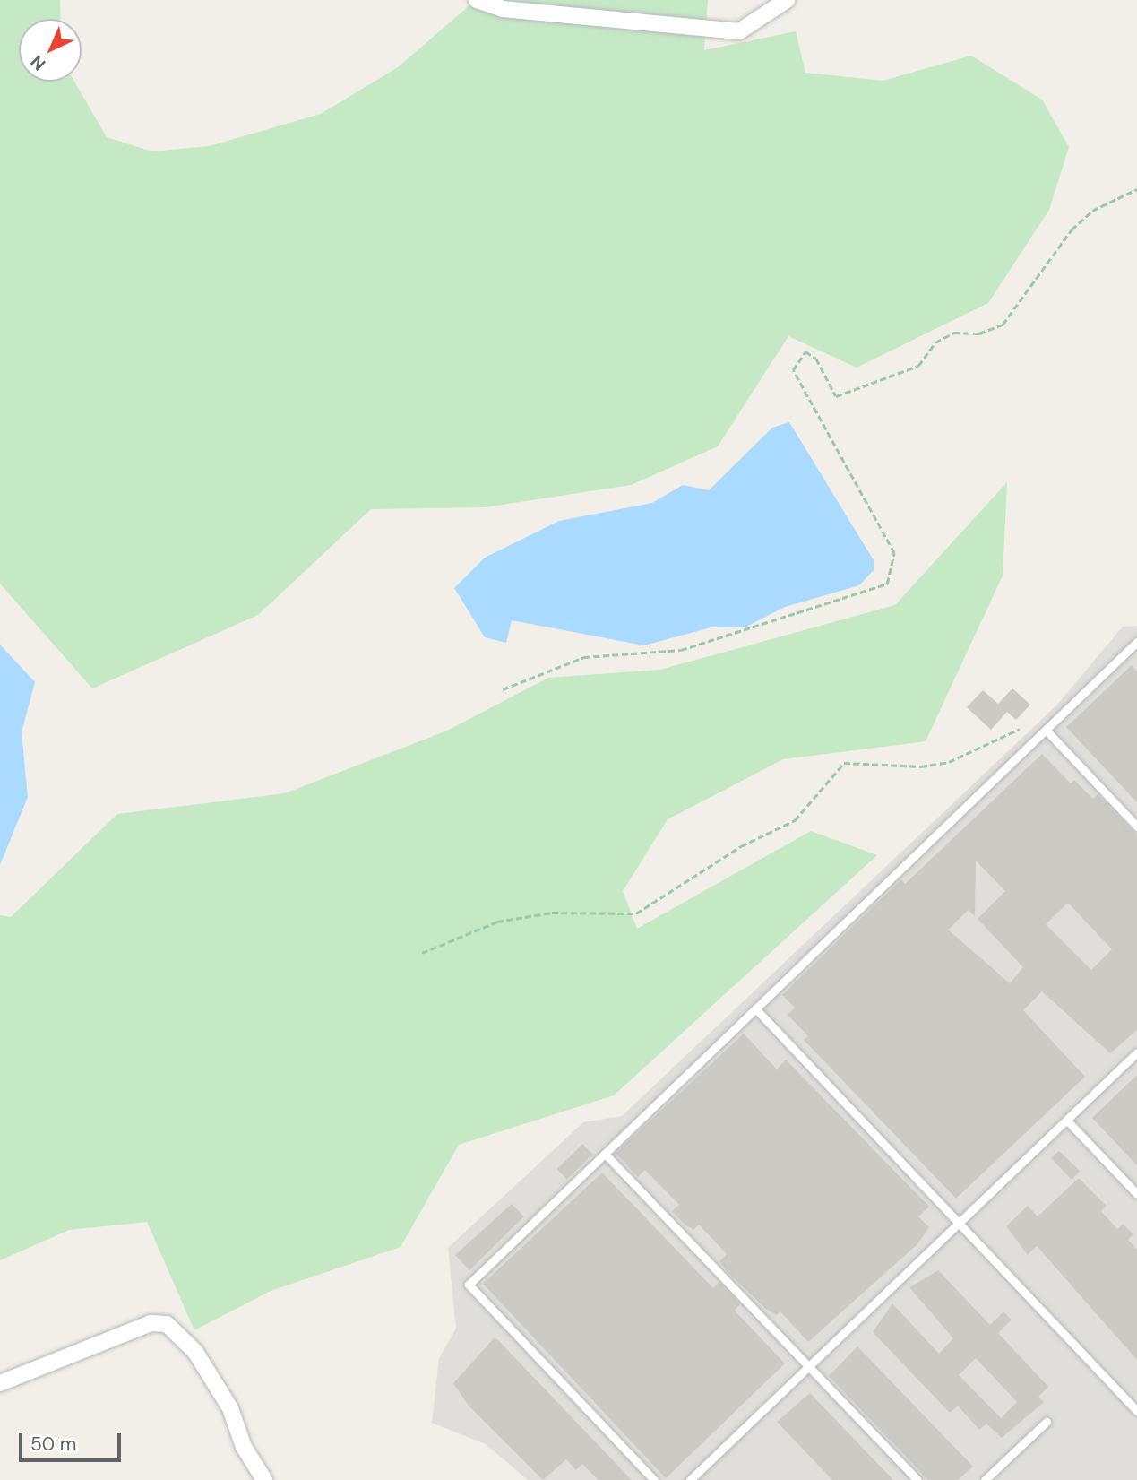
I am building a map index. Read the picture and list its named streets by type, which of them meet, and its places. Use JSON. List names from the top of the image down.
{
  "scale_bar": "50 m",
  "north": "bottom left"
}
